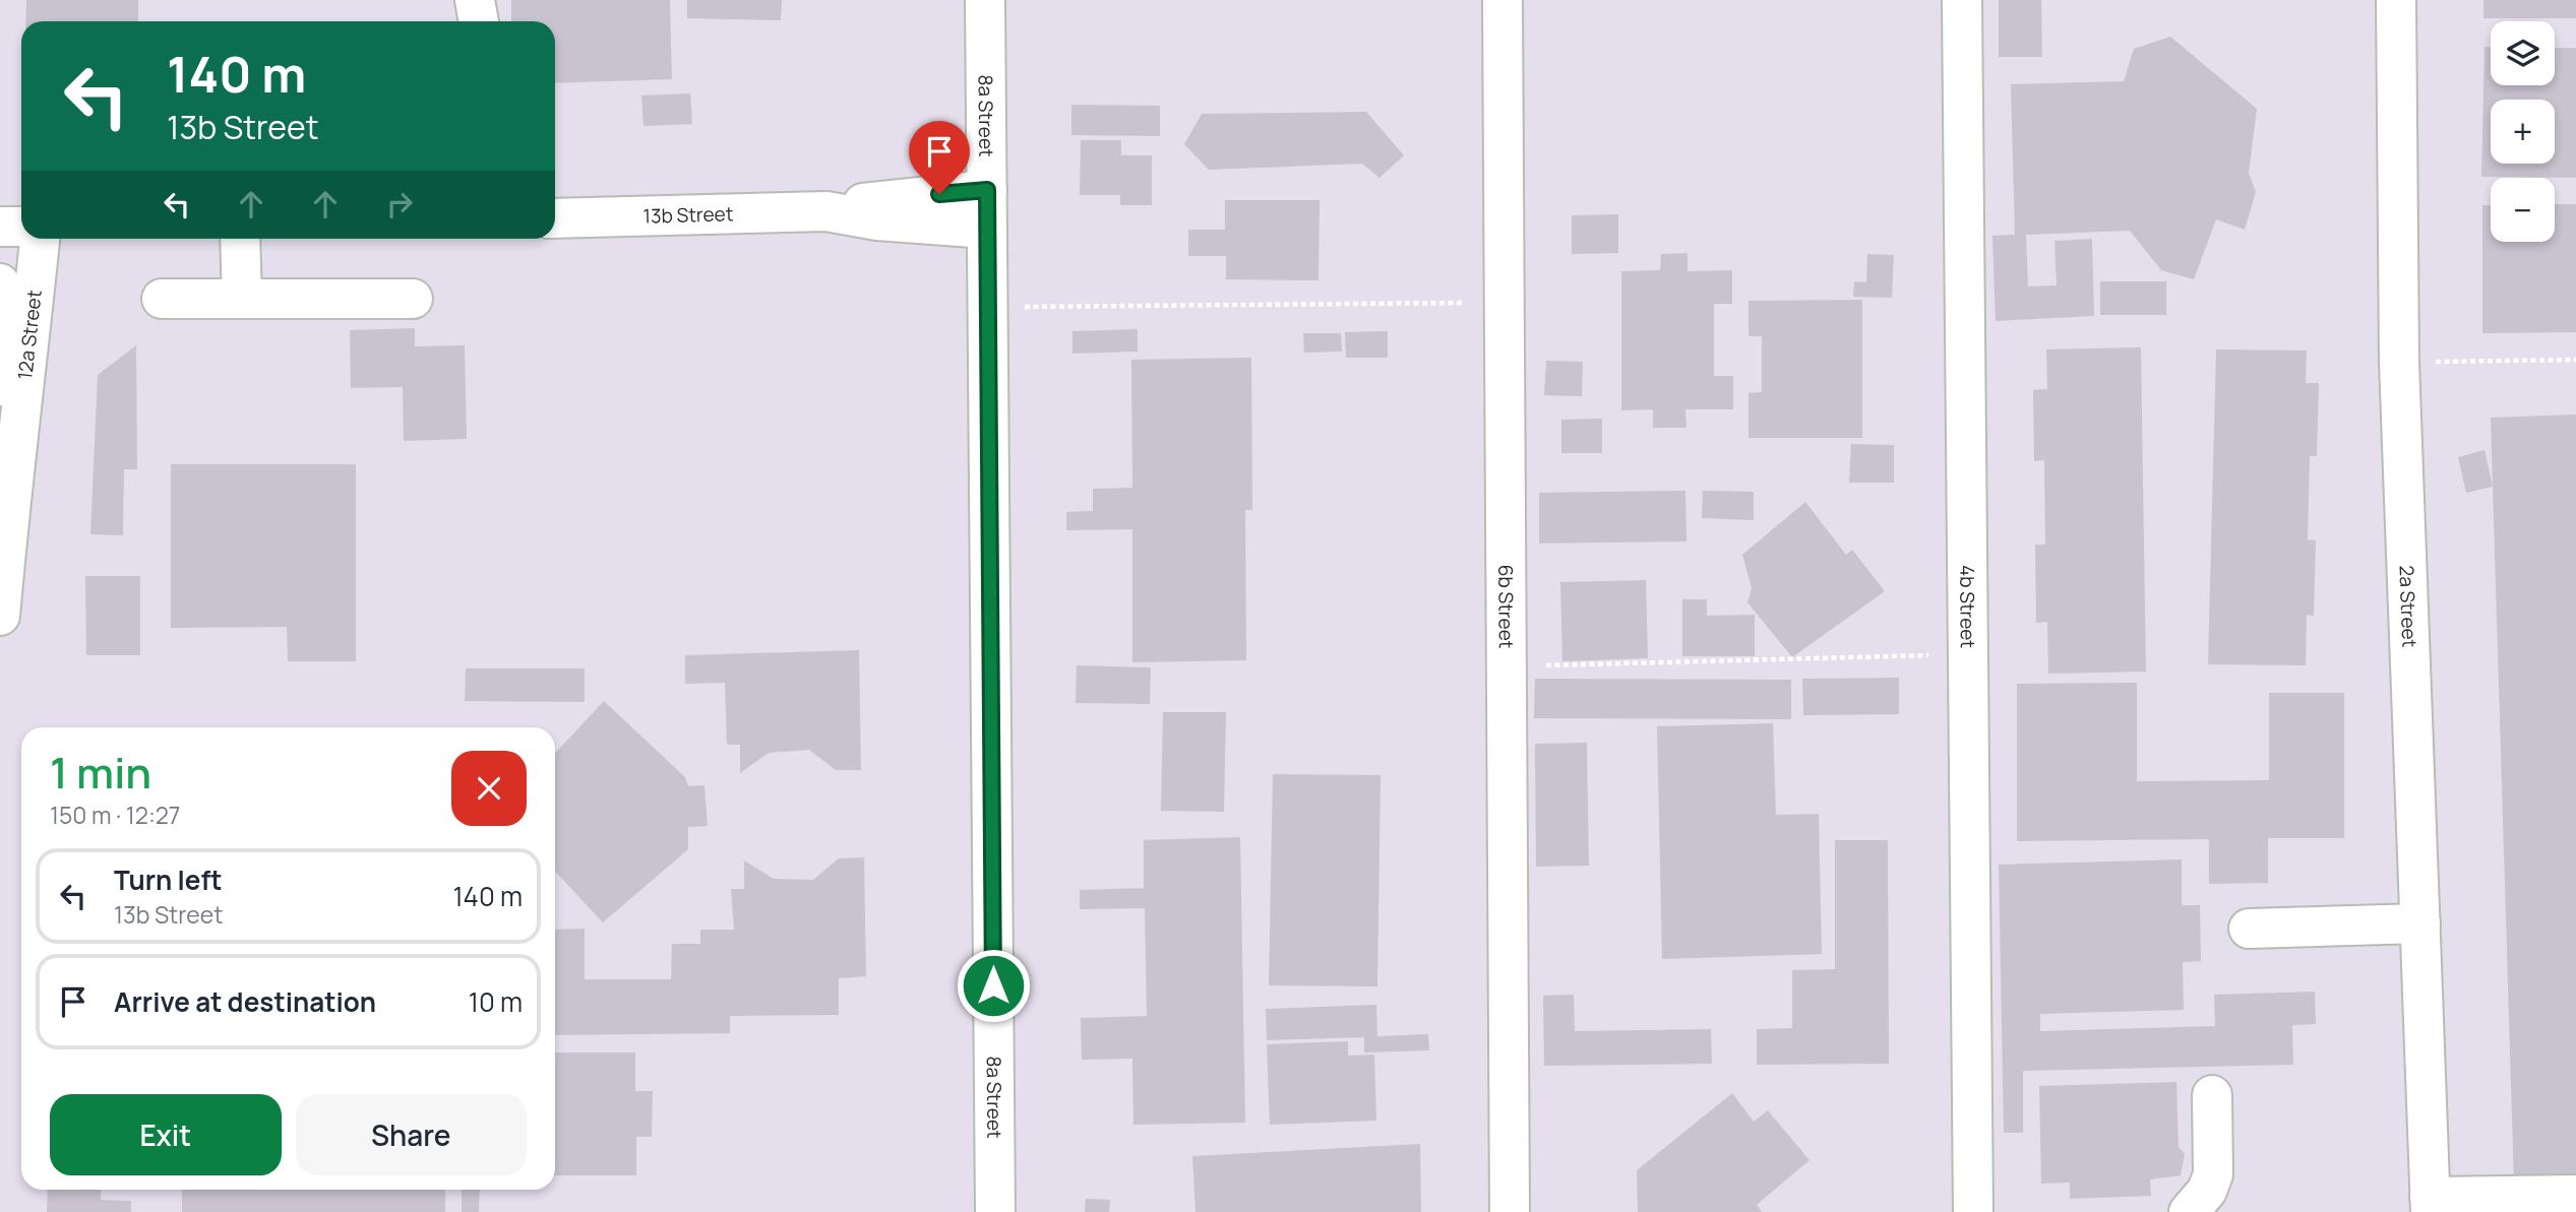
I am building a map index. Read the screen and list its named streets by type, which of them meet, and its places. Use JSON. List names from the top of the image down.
{
  "streets": {
    "street": [
      "8a Street",
      "13b Street",
      "12a Street",
      "6b Street",
      "4b Street",
      "2a Street"
    ]
  },
  "crossings": [
    ["8a Street", "13b Street"]
  ],
  "page": {
    "map_buttons": ["+", "−"],
    "turn": ["140 m", "13b Street"],
    "heading": ["1 min", "150 m · 12:27"],
    "list": [
      {
        "name": "Turn left",
        "note": "13b Street",
        "value": "140 m"
      },
      {
        "name": "Arrive at destination",
        "value": "10 m"
      }
    ],
    "buttons": ["Exit", "Share"]
  }
}
